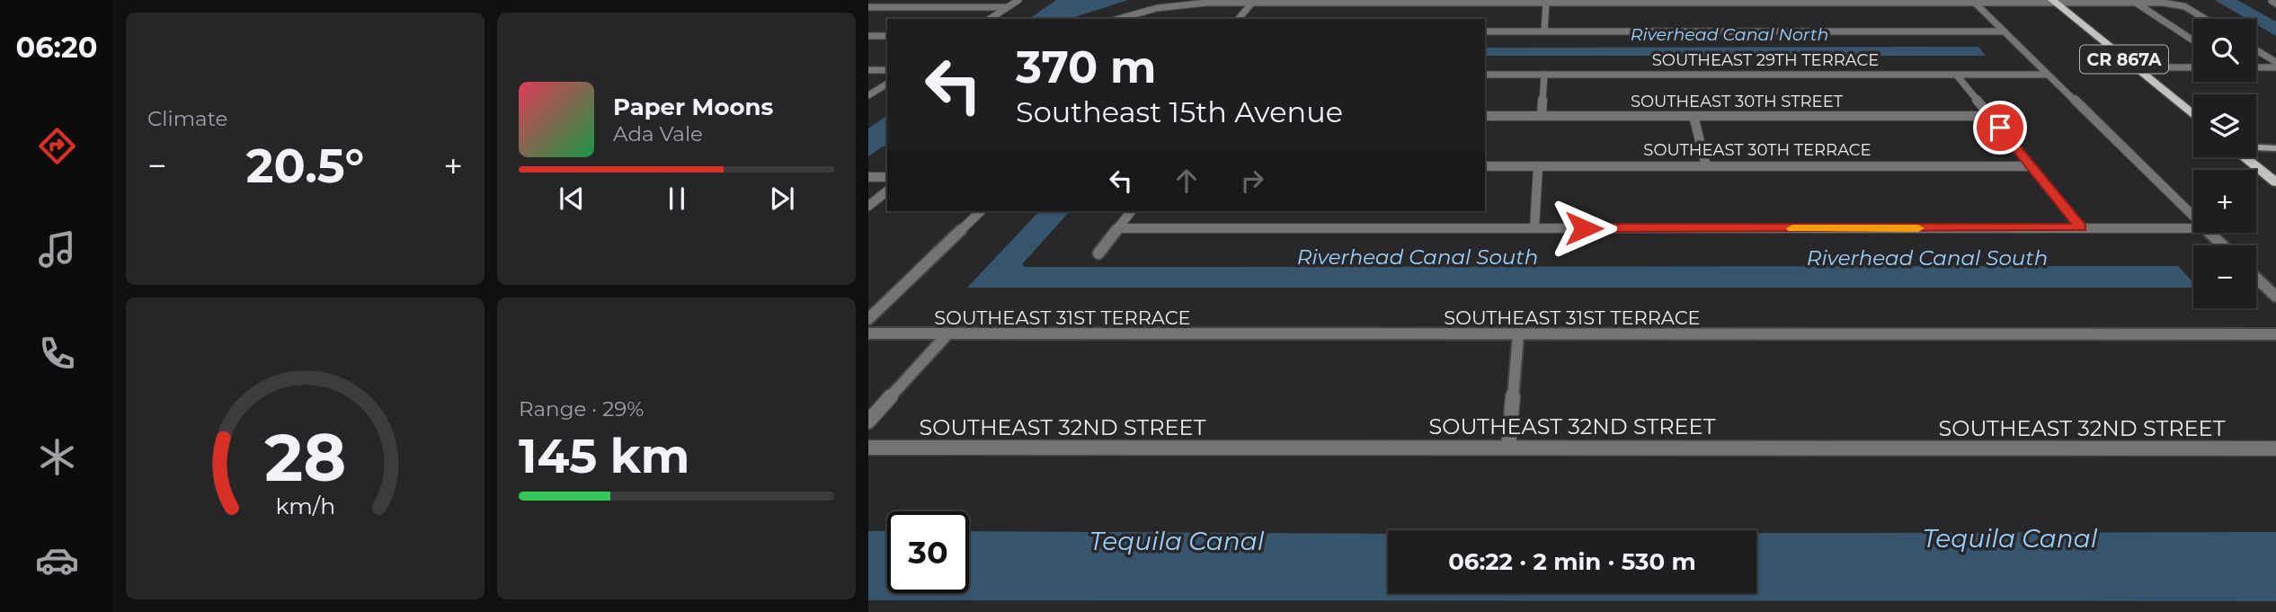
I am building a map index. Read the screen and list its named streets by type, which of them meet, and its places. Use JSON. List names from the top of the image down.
{
  "streets": {
    "main road": ["CR 867A"],
    "street": [
      "SOUTHEAST 29TH TERRACE",
      "SOUTHEAST 30TH STREET",
      "SOUTHEAST 30TH TERRACE",
      "SOUTHEAST 31ST TERRACE",
      "SOUTHEAST 32ND STREET"
    ]
  },
  "water": ["Riverhead Canal North", "Riverhead Canal South", "Tequila Canal"],
  "page": {
    "tabs": "06:20",
    "tile": [
      "Climate",
      ["Range · 29%", "145 km"]
    ],
    "map_buttons": ["+", "−"],
    "turn": ["370 m", "Southeast 15th Avenue"],
    "song": ["Paper Moons", "Ada Vale"],
    "heat": ["−", "20.5°", "+"],
    "limit": "30",
    "trip": "06:22 · 2 min · 530 m",
    "gauge": ["28", "km/h"]
  }
}
